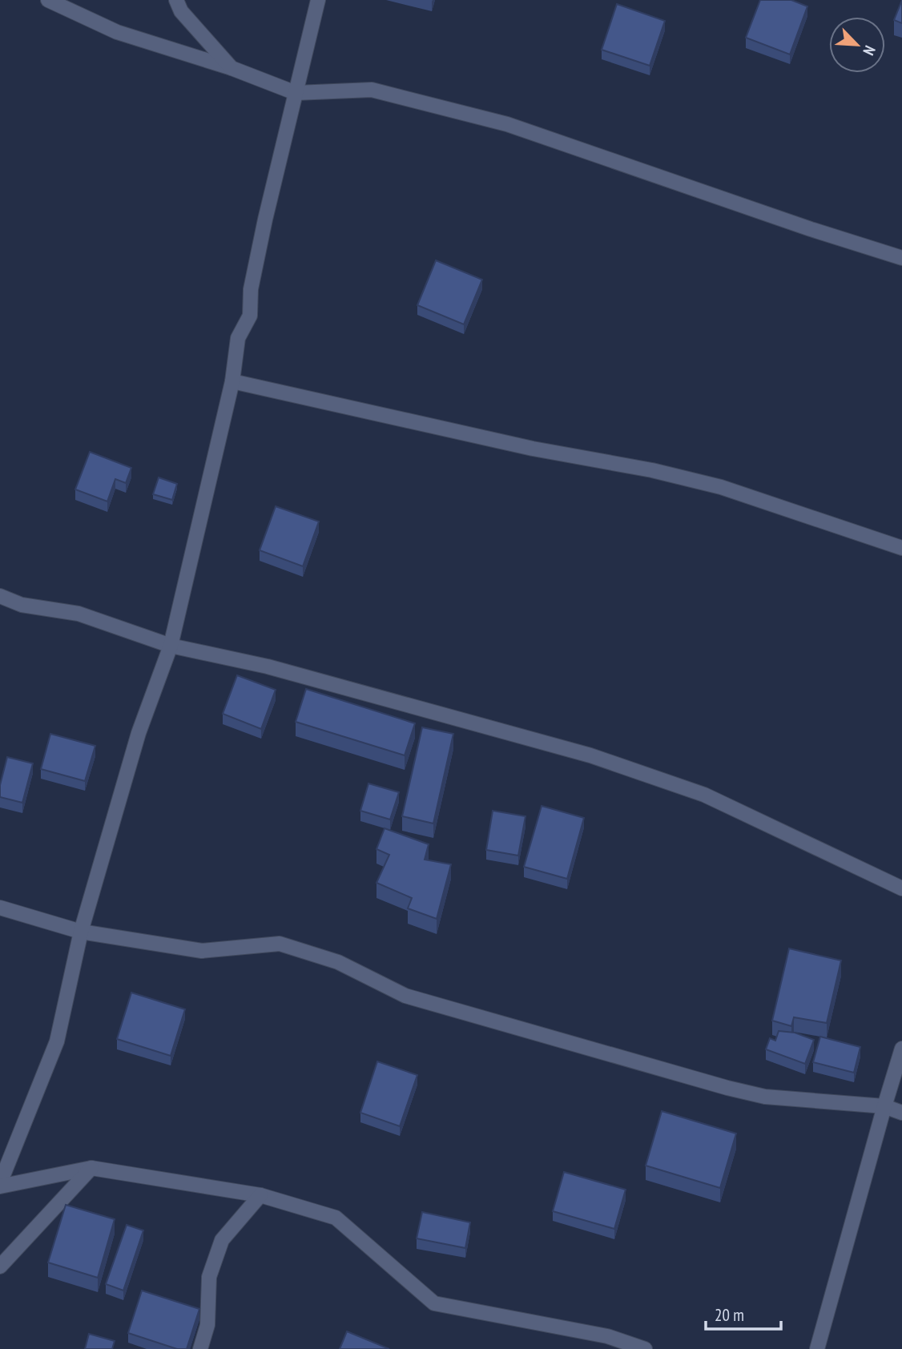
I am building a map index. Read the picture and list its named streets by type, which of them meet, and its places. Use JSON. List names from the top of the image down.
{
  "scale_bar": "20 m",
  "north": "bottom right"
}
